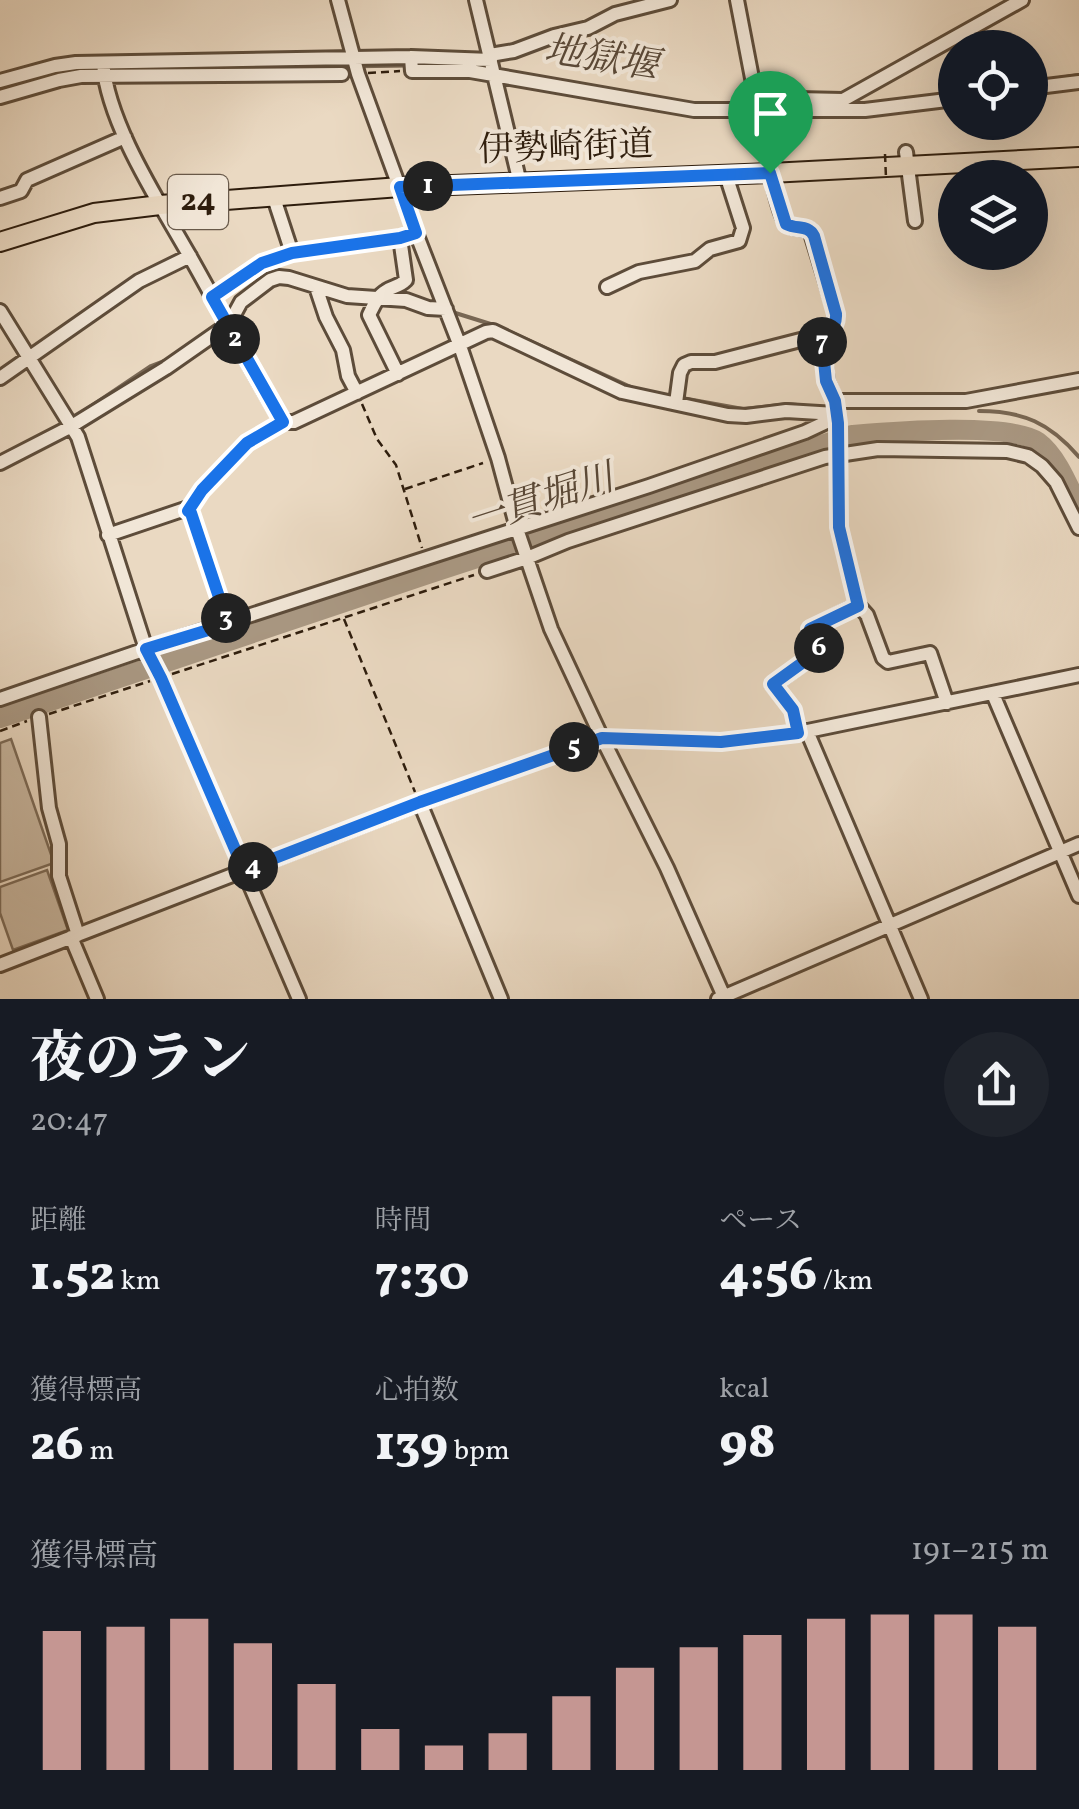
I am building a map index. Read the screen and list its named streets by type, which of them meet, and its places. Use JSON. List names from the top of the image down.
{
  "streets": {
    "main road": ["伊勢崎街道", "24"]
  },
  "water": ["地獄堰", "一貫堀川"],
  "page": {
    "pins": [
      "1",
      "2",
      "7",
      "3",
      "6",
      "5",
      "4"
    ],
    "heading": ["夜のラン", "20:47"],
    "stats": [
      ["距離", "1.52 km"],
      ["時間", "7:30"],
      ["ペース", "4:56 /km"],
      ["獲得標高", "26 m"],
      ["心拍数", "139 bpm"],
      ["kcal", "98"]
    ],
    "chart": ["獲得標高", "191–215 m"]
  }
}
